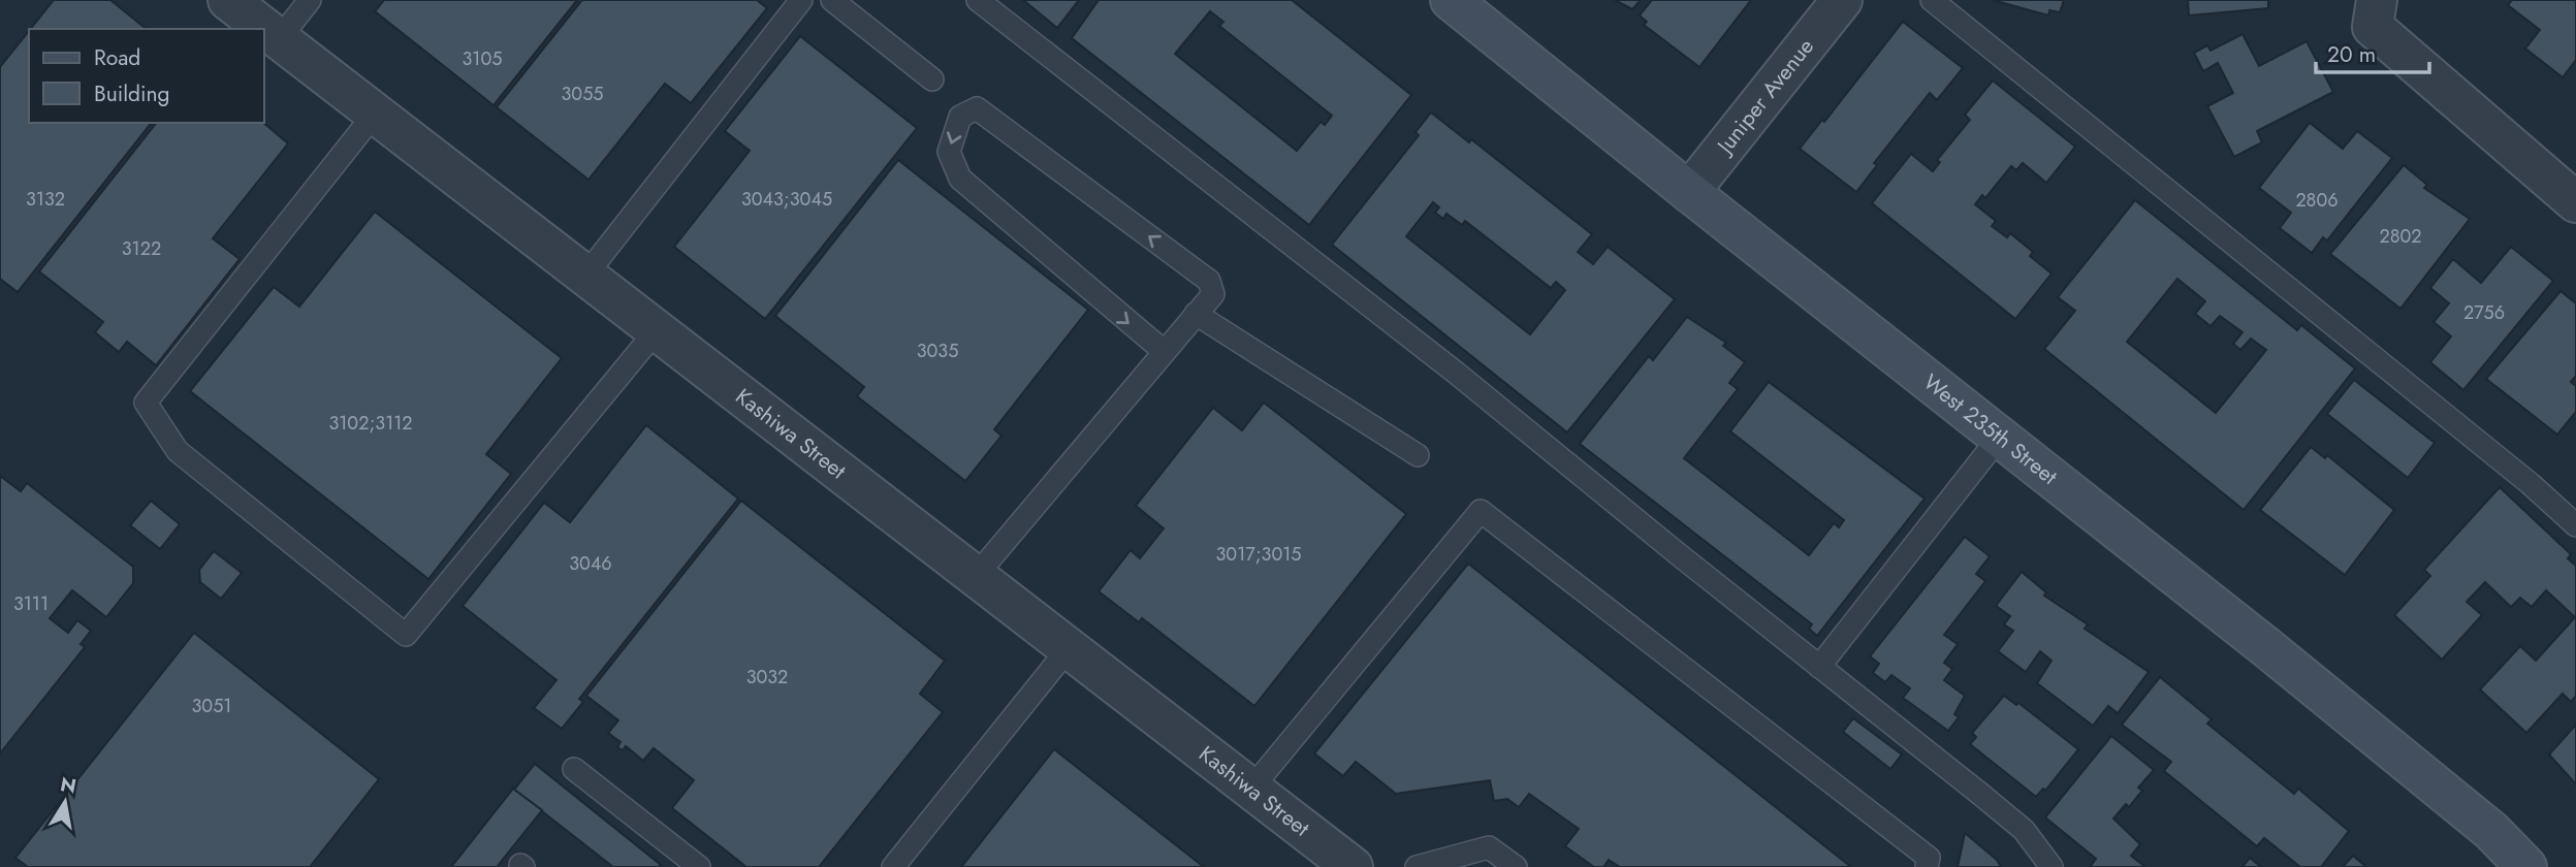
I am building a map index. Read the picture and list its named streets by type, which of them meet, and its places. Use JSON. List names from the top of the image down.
{
  "streets": {
    "street": ["Juniper Avenue", "West 235th Street", "Kashiwa Street"]
  },
  "crossings": [
    ["Juniper Avenue", "West 235th Street"]
  ],
  "house_numbers": [
    "3105",
    "3055",
    "3132",
    "3043;3045",
    "2806",
    "2802",
    "3122",
    "2756",
    "3035",
    "3102;3112",
    "3017;3015",
    "3046",
    "3111",
    "3032",
    "3051"
  ],
  "legend": ["Road", "Building"],
  "scale_bar": "20 m",
  "north": "top"
}
